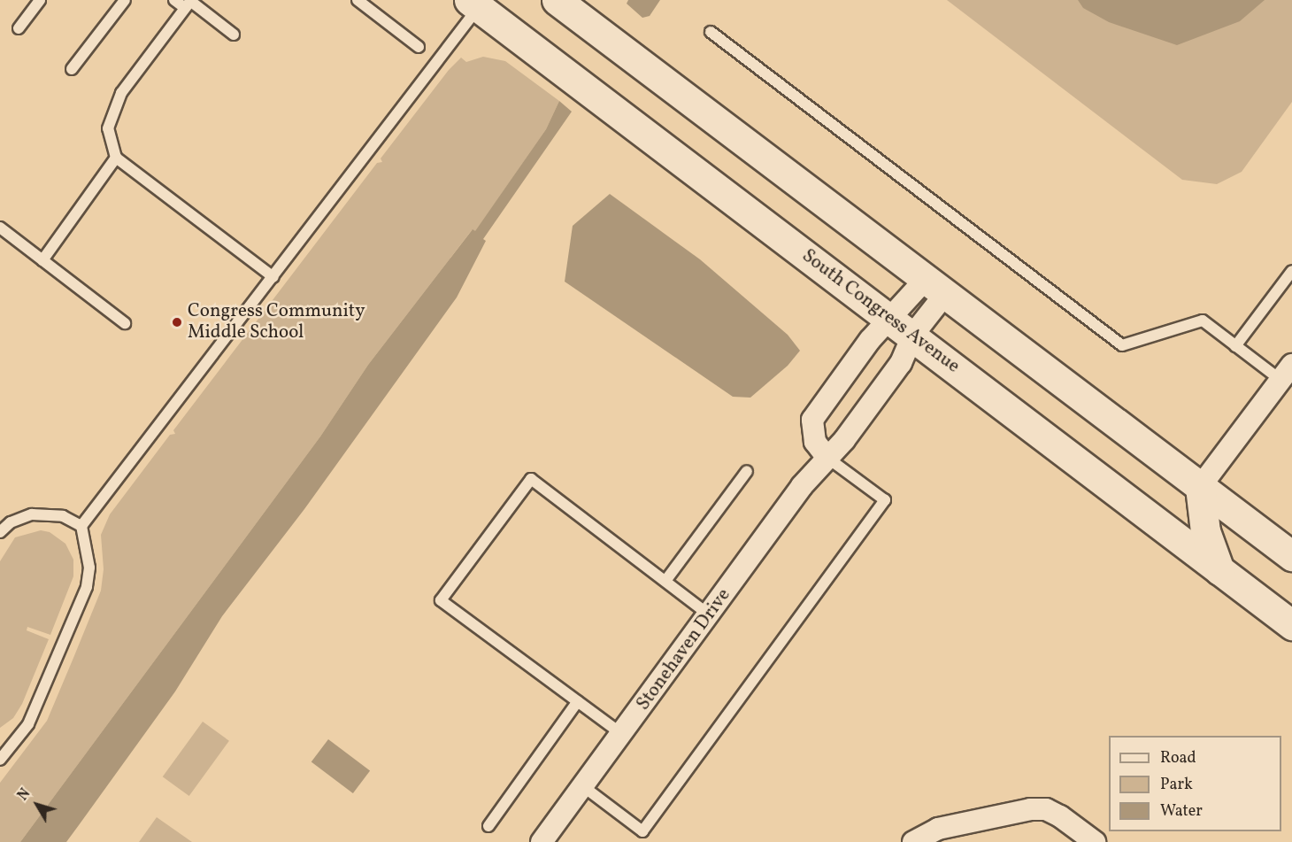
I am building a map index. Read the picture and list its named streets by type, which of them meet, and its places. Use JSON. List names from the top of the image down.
{
  "streets": {
    "main road": ["South Congress Avenue"],
    "street": ["Stonehaven Drive"]
  },
  "crossings": [
    ["South Congress Avenue", "Stonehaven Drive"]
  ],
  "places": ["Congress Community Middle School"],
  "legend": ["Road", "Park", "Water"],
  "north": "top left"
}
